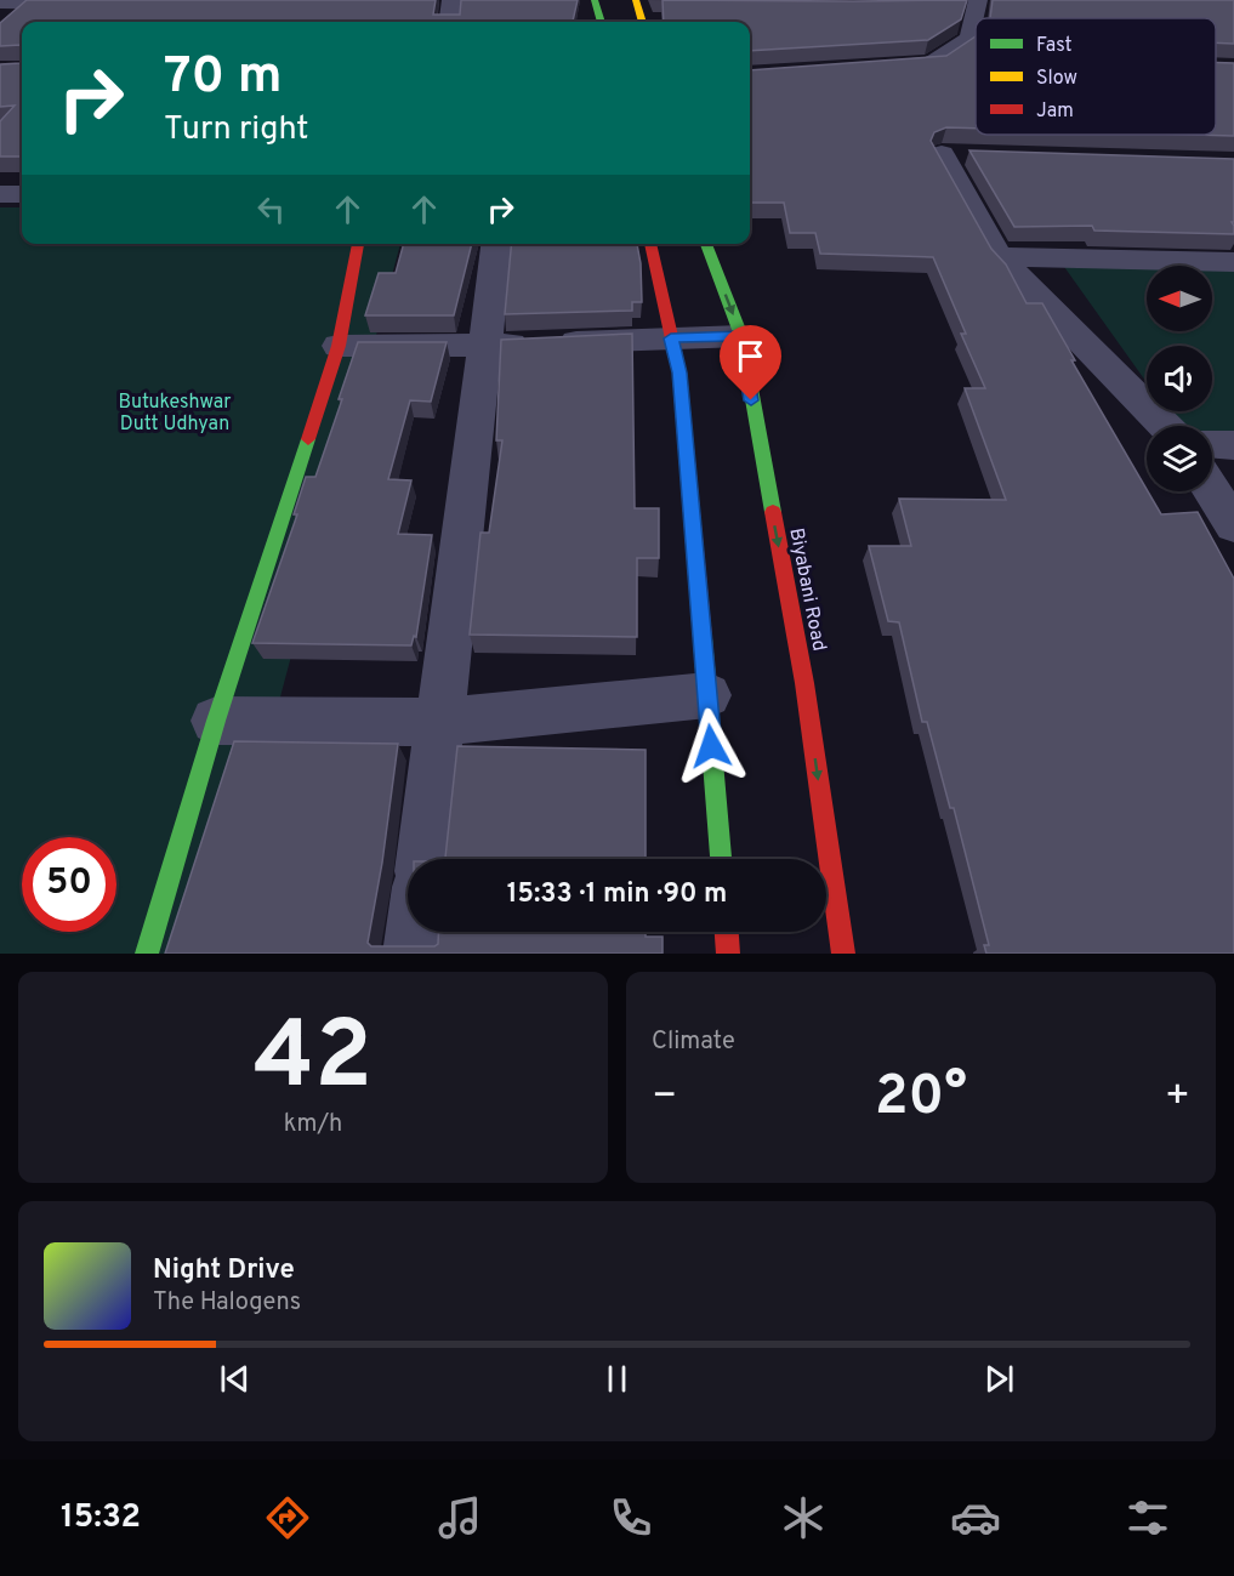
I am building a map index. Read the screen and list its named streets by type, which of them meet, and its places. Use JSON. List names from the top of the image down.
{
  "streets": {
    "main road": ["Biyabani Road"]
  },
  "parks": ["Butukeshwar Dutt Udhyan"],
  "legend": ["Fast", "Slow", "Jam"],
  "north": "left",
  "page": {
    "turn": ["70 m", "Turn right"],
    "limit": "50",
    "trip": "15:33 · 1 min · 90 m",
    "tile": [
      ["42", "km/h"],
      "Climate"
    ],
    "heat": ["−", "20°", "+"],
    "song": ["Night Drive", "The Halogens"],
    "tabs": "15:32"
  }
}
